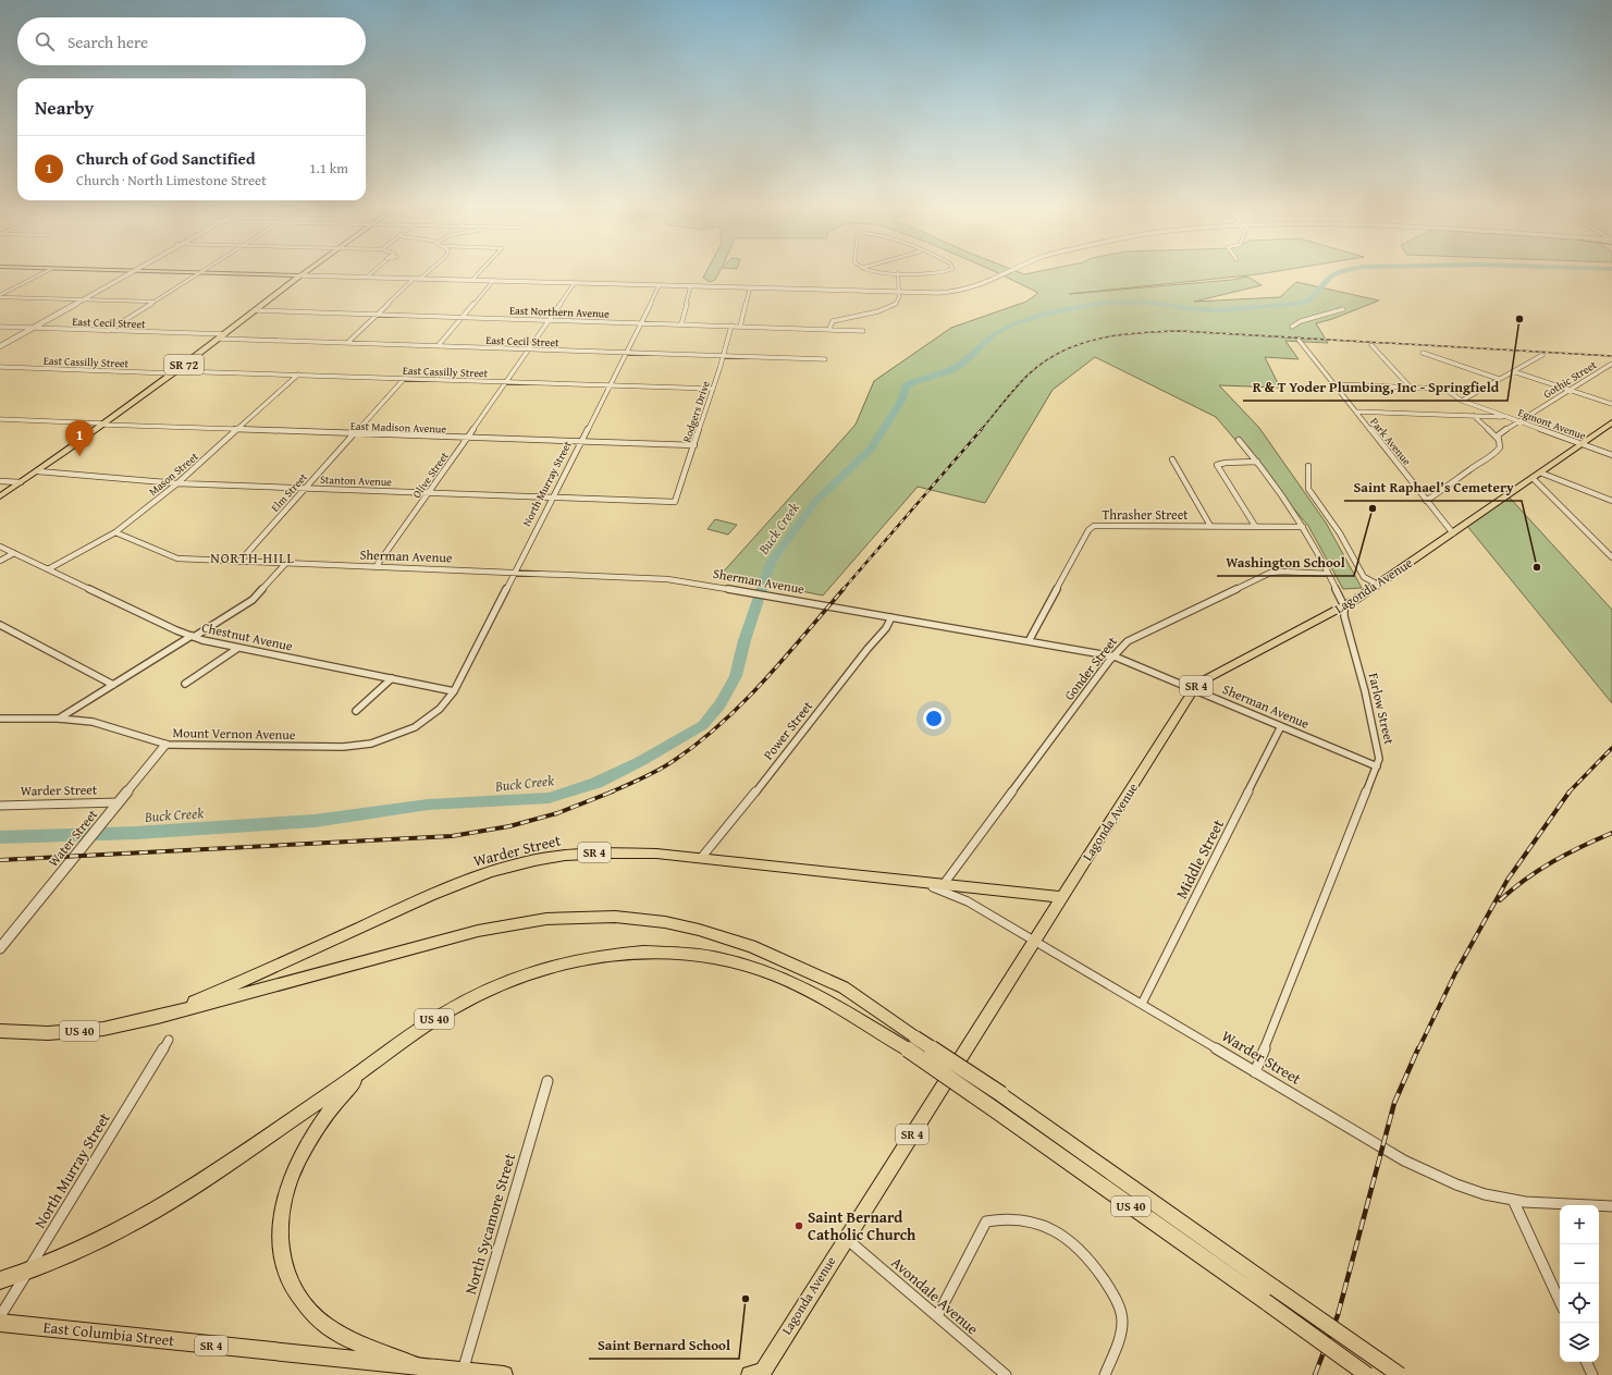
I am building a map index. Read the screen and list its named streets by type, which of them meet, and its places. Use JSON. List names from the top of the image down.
{
  "streets": {
    "main road": [
      "SR 72",
      "Lagonda Avenue",
      "SR 4",
      "Warder Street",
      "US 40",
      "East Columbia Street"
    ],
    "street": [
      "East Northern Avenue",
      "East Cecil Street",
      "East Cassilly Street",
      "Gothic Street",
      "Rodgers Drive",
      "Egmont Avenue",
      "East Madison Avenue",
      "Park Avenue",
      "Mason Street",
      "Olive Street",
      "Stanton Avenue",
      "North Murray Street",
      "Elm Street",
      "Thrasher Street",
      "Sherman Avenue",
      "Chestnut Avenue",
      "Gonder Street",
      "Farlow Street",
      "Power Street",
      "Mount Vernon Avenue",
      "Water Street",
      "Middle Street",
      "North Sycamore Street",
      "Avondale Avenue"
    ]
  },
  "crossings": [
    ["East Northern Avenue", "SR 72"],
    ["East Northern Avenue", "Rodgers Drive"],
    ["East Northern Avenue", "Olive Street"],
    ["East Northern Avenue", "North Murray Street"],
    ["East Cecil Street", "SR 72"],
    ["East Cecil Street", "Rodgers Drive"],
    ["East Cecil Street", "Olive Street"],
    ["East Cecil Street", "North Murray Street"],
    ["East Cassilly Street", "SR 72"],
    ["East Cassilly Street", "Rodgers Drive"],
    ["East Cassilly Street", "Mason Street"],
    ["East Cassilly Street", "Olive Street"],
    ["East Cassilly Street", "North Murray Street"],
    ["East Cassilly Street", "Elm Street"],
    ["SR 72", "East Madison Avenue"],
    ["SR 72", "Stanton Avenue"],
    ["Gothic Street", "Egmont Avenue"],
    ["Gothic Street", "Park Avenue"],
    ["Rodgers Drive", "East Madison Avenue"],
    ["Rodgers Drive", "Stanton Avenue"],
    ["Egmont Avenue", "Park Avenue"],
    ["Egmont Avenue", "Lagonda Avenue"],
    ["East Madison Avenue", "Mason Street"],
    ["East Madison Avenue", "Olive Street"],
    ["East Madison Avenue", "North Murray Street"],
    ["East Madison Avenue", "Elm Street"],
    ["Park Avenue", "Lagonda Avenue"],
    ["Mason Street", "Stanton Avenue"],
    ["Mason Street", "Sherman Avenue"],
    ["Mason Street", "Chestnut Avenue"],
    ["Olive Street", "Stanton Avenue"],
    ["Olive Street", "Sherman Avenue"],
    ["Stanton Avenue", "North Murray Street"],
    ["Stanton Avenue", "Elm Street"],
    ["North Murray Street", "Sherman Avenue"],
    ["North Murray Street", "Chestnut Avenue"],
    ["North Murray Street", "Mount Vernon Avenue"],
    ["North Murray Street", "US 40"],
    ["Elm Street", "Sherman Avenue"],
    ["Thrasher Street", "Sherman Avenue"],
    ["Thrasher Street", "Farlow Street"],
    ["Sherman Avenue", "Lagonda Avenue"],
    ["Sherman Avenue", "Gonder Street"],
    ["Sherman Avenue", "Farlow Street"],
    ["Sherman Avenue", "Power Street"],
    ["Sherman Avenue", "Middle Street"],
    ["Lagonda Avenue", "Farlow Street"],
    ["Lagonda Avenue", "Warder Street"],
    ["Lagonda Avenue", "Avondale Avenue"],
    ["Chestnut Avenue", "Mount Vernon Avenue"],
    ["Gonder Street", "Farlow Street"],
    ["Gonder Street", "Warder Street"],
    ["Farlow Street", "Warder Street"],
    ["Power Street", "Warder Street"],
    ["Mount Vernon Avenue", "Water Street"],
    ["Warder Street", "Water Street"],
    ["Warder Street", "Middle Street"],
    ["Warder Street", "US 40"],
    ["North Sycamore Street", "East Columbia Street"]
  ],
  "districts": ["NORTH HILL"],
  "water": ["Buck Creek"],
  "places": [
    "R & T Yoder Plumbing, Inc - Springfield",
    "Washington School",
    "Saint Raphael's Cemetery",
    "Saint Bernard Catholic Church",
    "Saint Bernard School"
  ],
  "page": {
    "search": "Search here",
    "heading": "Nearby",
    "list": [
      {
        "mark": "1",
        "name": "Church of God Sanctified",
        "note": "Church · North Limestone Street",
        "value": "1.1 km"
      }
    ],
    "pins": "1",
    "map_buttons": ["+", "−"]
  }
}
